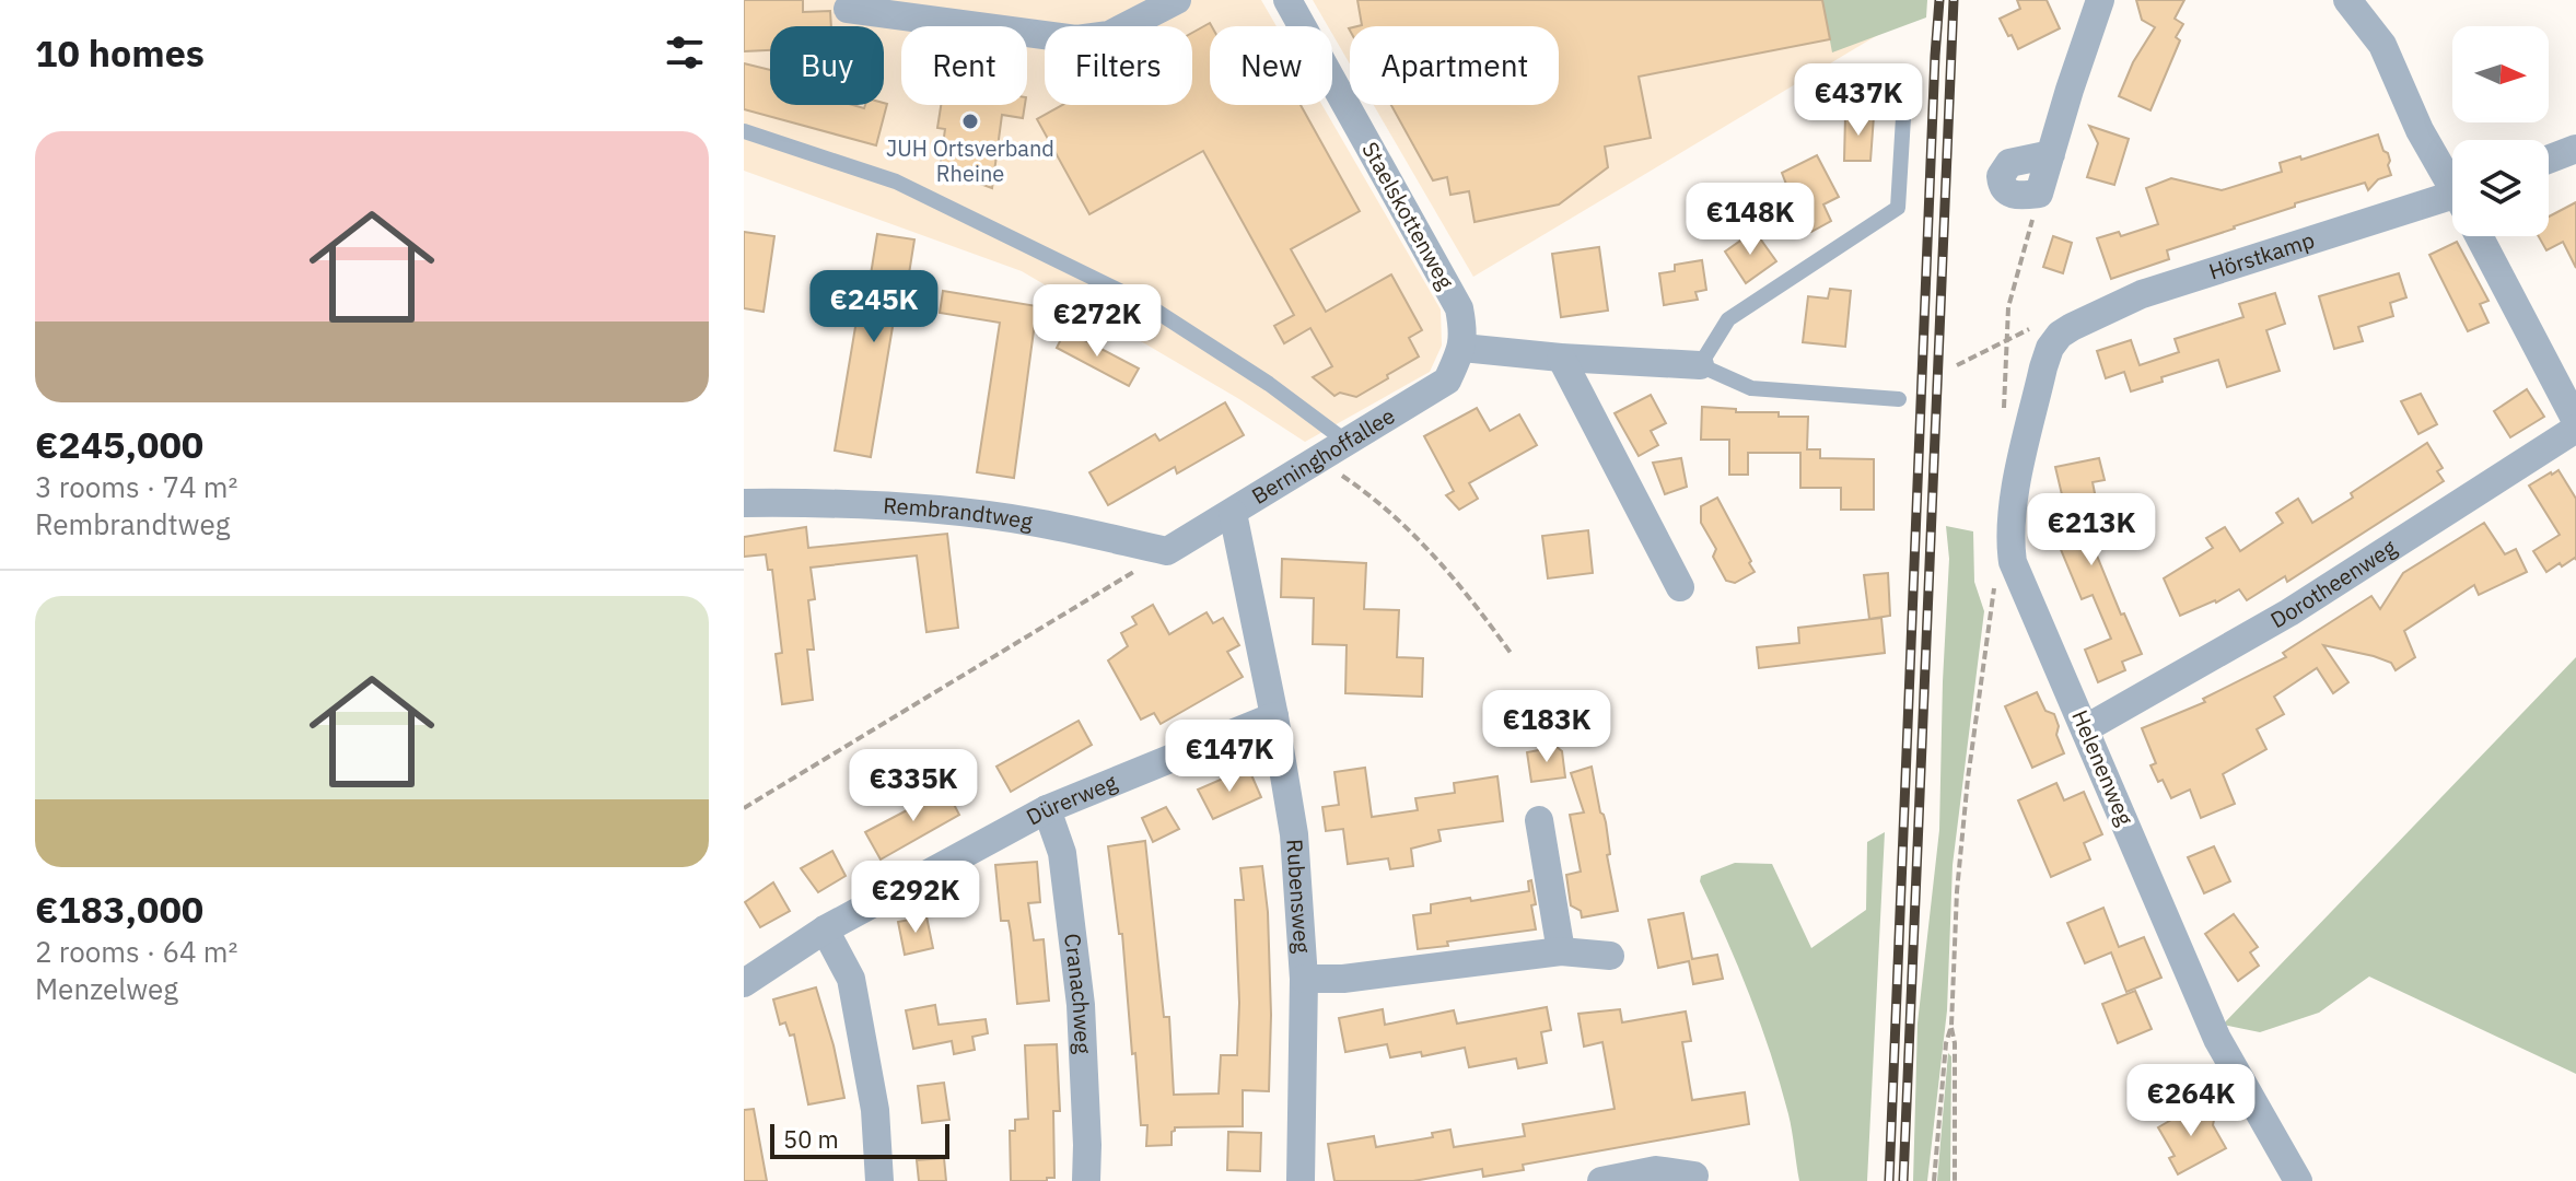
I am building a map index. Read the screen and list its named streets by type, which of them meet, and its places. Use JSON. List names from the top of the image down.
{
  "streets": {
    "street": [
      "Staelskottenweg",
      "Hörstkamp",
      "Berninghoffallee",
      "Rembrandtweg",
      "Dorotheenweg",
      "Helenenweg",
      "Dürerweg",
      "Rubensweg",
      "Cranachweg"
    ]
  },
  "crossings": [
    ["Staelskottenweg", "Berninghoffallee"],
    ["Hörstkamp", "Helenenweg"],
    ["Berninghoffallee", "Rembrandtweg"],
    ["Berninghoffallee", "Rubensweg"],
    ["Dorotheenweg", "Helenenweg"],
    ["Dürerweg", "Rubensweg"],
    ["Dürerweg", "Cranachweg"]
  ],
  "places": ["JUH Ortsverband Rheine"],
  "scale_bar": "50 m",
  "north": "right",
  "page": {
    "heading": "10 homes",
    "chip": [
      "Buy",
      "Rent",
      "Filters",
      "New",
      "Apartment"
    ],
    "price": [
      "€437K",
      "€148K",
      "€245K",
      "€272K",
      "€213K",
      "€183K",
      "€147K",
      "€335K",
      "€292K",
      "€264K"
    ],
    "list": [
      {
        "name": "€245,000",
        "note": "3 rooms · 74 m² · Rembrandtweg"
      },
      {
        "name": "€183,000",
        "note": "2 rooms · 64 m² · Menzelweg"
      }
    ],
    "scale": "50 m"
  }
}
